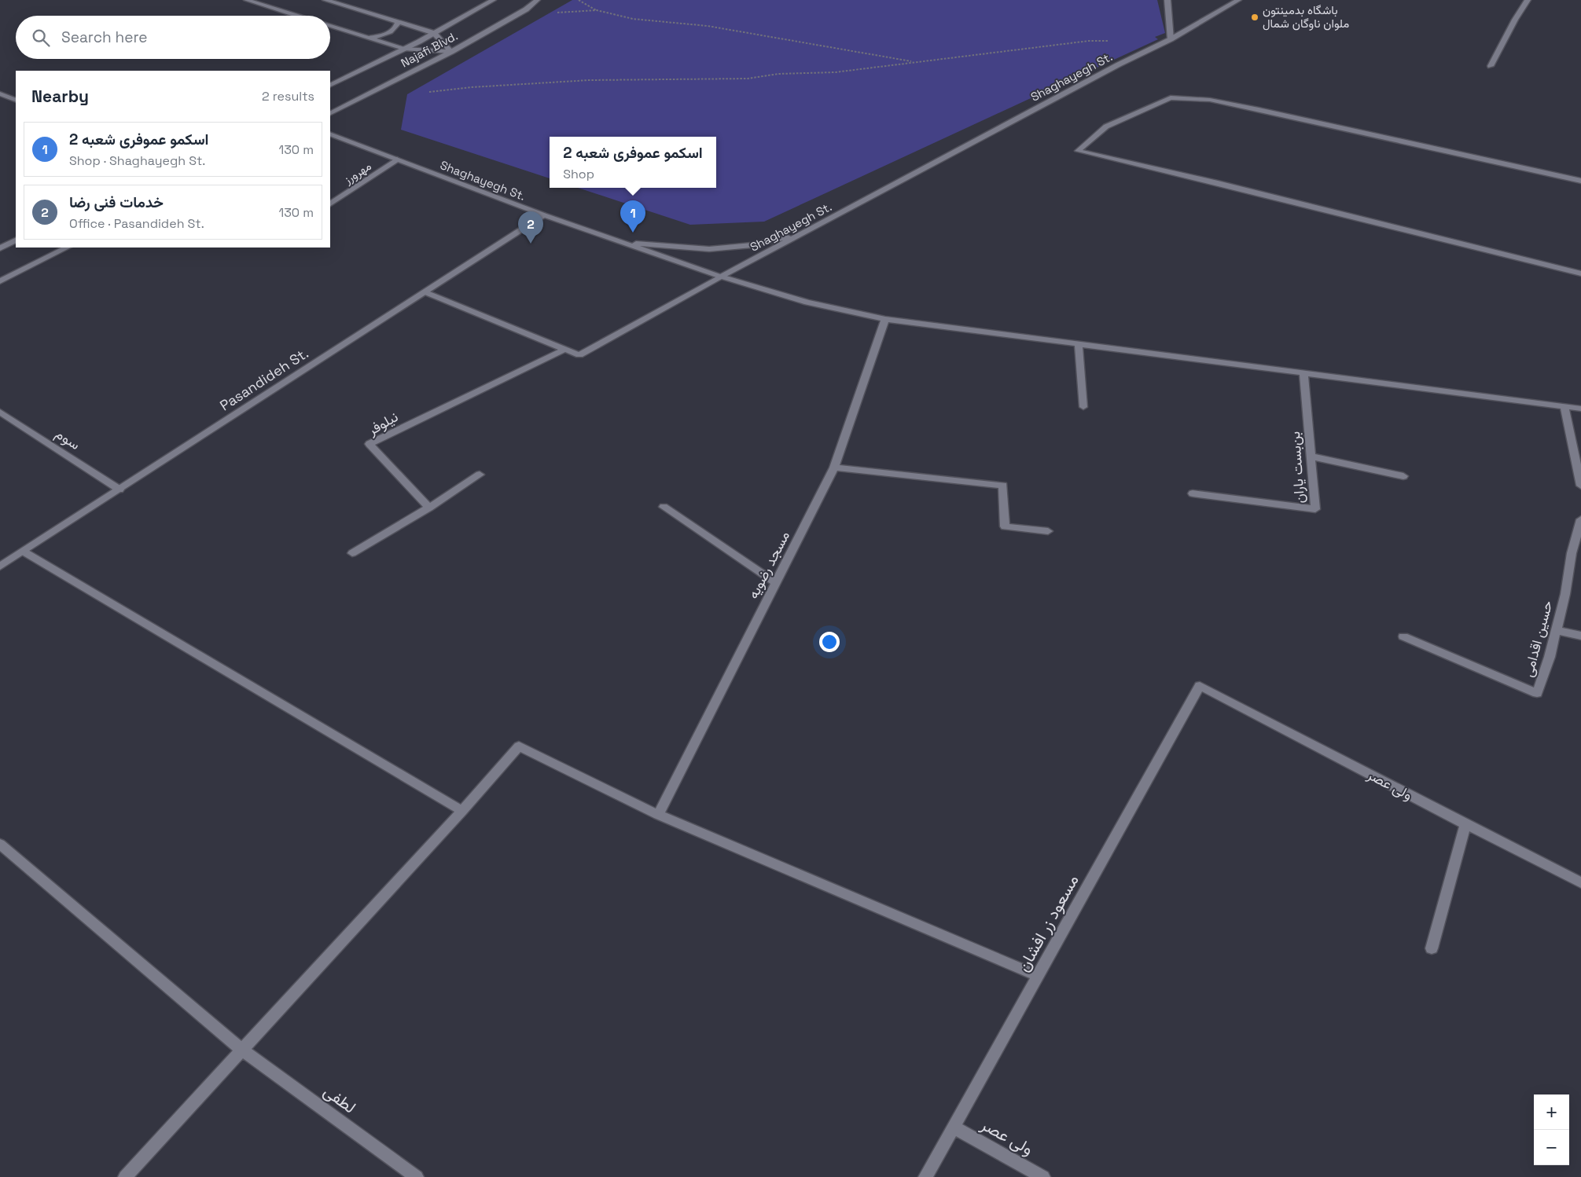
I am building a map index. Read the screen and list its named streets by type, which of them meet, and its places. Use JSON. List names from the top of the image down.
{
  "streets": {
    "street": [
      "Najafi Blvd.",
      "Shaghayegh St.",
      "مهرورز",
      "Pasandideh St.",
      "نیلوفر",
      "سوم",
      "بن‌بست یاران",
      "مسجد رضویه",
      "حسین اقدامی",
      "ولی عصر",
      "مسعود زر افشان",
      "لطفی"
    ]
  },
  "crossings": [
    ["Shaghayegh St.", "مهرورز"],
    ["Shaghayegh St.", "Pasandideh St."],
    ["Pasandideh St.", "سوم"],
    ["ولی عصر", "مسعود زر افشان"]
  ],
  "places": ["باشگاه بدمینتون ملوان ناوگان شمال"],
  "page": {
    "search": "Search here",
    "heading": ["Nearby", "2 results"],
    "list": [
      {
        "mark": "1",
        "name": "اسکمو عموفری شعبه 2",
        "note": "Shop · Shaghayegh St.",
        "value": "130 m"
      },
      {
        "mark": "2",
        "name": "خدمات فنی رضا",
        "note": "Office · Pasandideh St.",
        "value": "130 m"
      }
    ],
    "popup": ["اسکمو عموفری شعبه 2", "Shop"],
    "pins": ["1", "2"],
    "map_buttons": ["+", "−"]
  }
}
